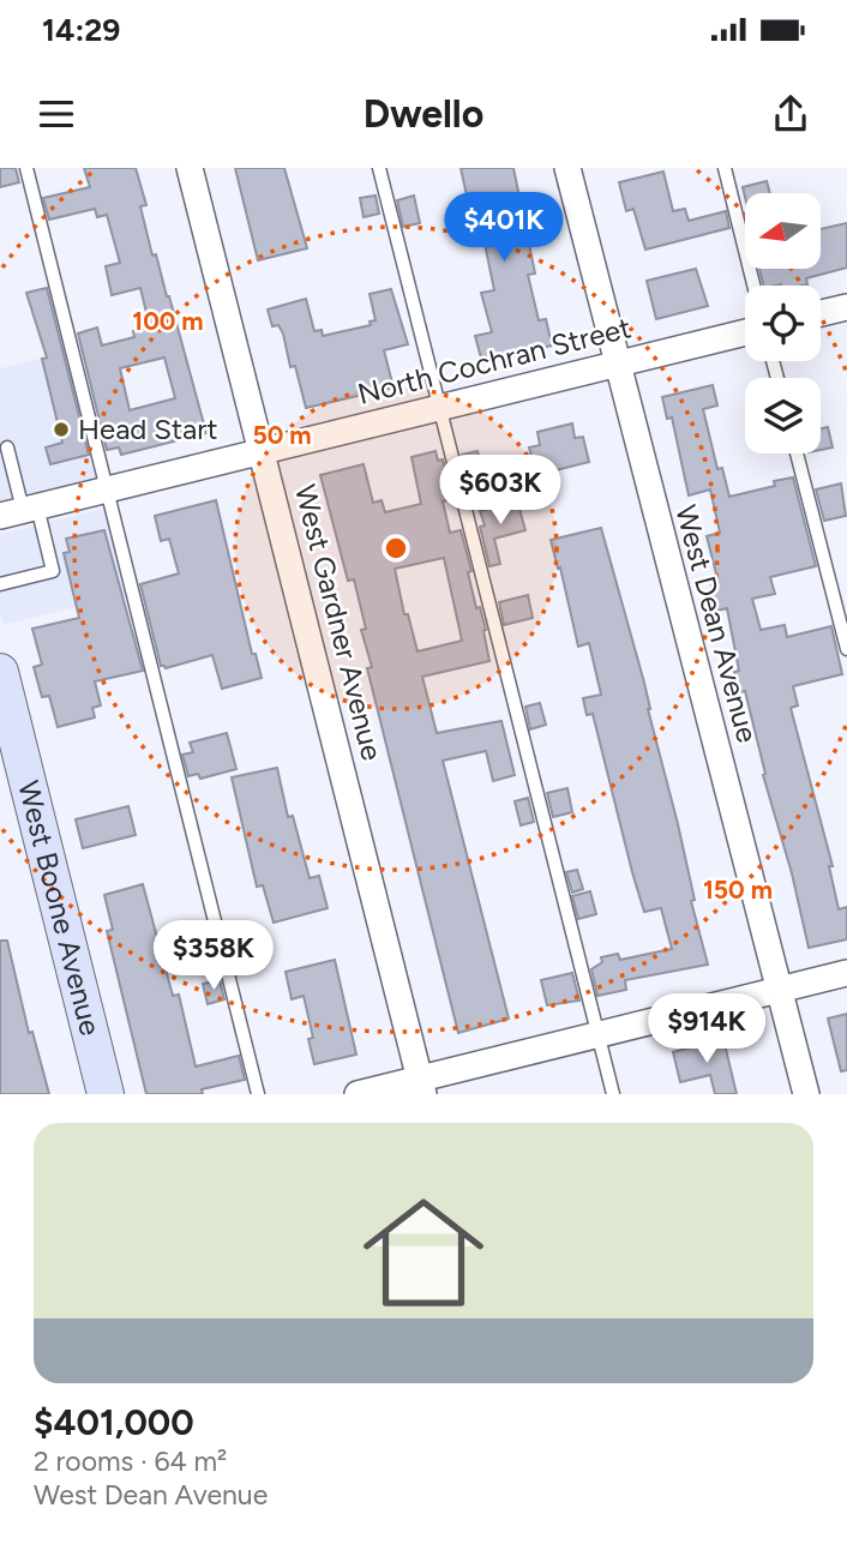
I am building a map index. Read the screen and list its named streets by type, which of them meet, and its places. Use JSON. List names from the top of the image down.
{
  "streets": {
    "main road": ["West Boone Avenue"],
    "street": ["North Cochran Street", "West Gardner Avenue", "West Dean Avenue"]
  },
  "crossings": [
    ["North Cochran Street", "West Gardner Avenue"],
    ["North Cochran Street", "West Dean Avenue"]
  ],
  "places": ["Head Start"],
  "north": "left",
  "page": {
    "status": "14:29",
    "header": "Dwello",
    "price": [
      "$401K",
      "$603K",
      "$358K",
      "$914K"
    ],
    "list": [
      {
        "name": "$401,000",
        "note": "2 rooms · 64 m² · West Dean Avenue"
      }
    ]
  },
  "rings": ["100 m", "50 m", "150 m"]
}
